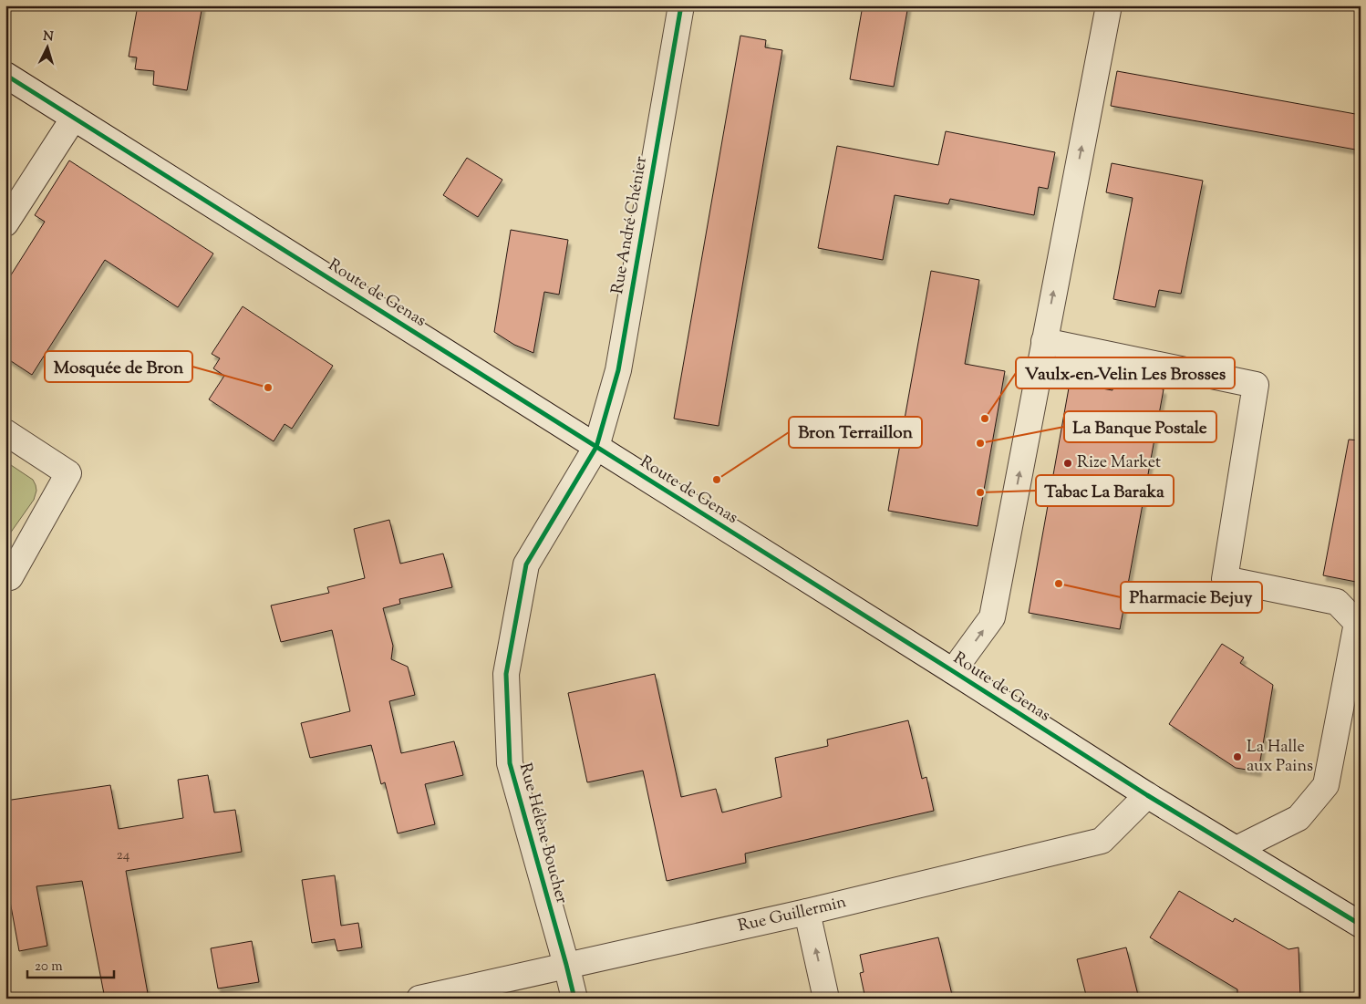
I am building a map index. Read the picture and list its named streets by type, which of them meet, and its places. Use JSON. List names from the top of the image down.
{
  "streets": {
    "street": [
      "Rue André Chénier",
      "Route de Genas",
      "Rue Hélène Boucher",
      "Rue Guillermin"
    ]
  },
  "crossings": [
    ["Rue André Chénier", "Route de Genas"],
    ["Rue André Chénier", "Rue Hélène Boucher"],
    ["Route de Genas", "Rue Hélène Boucher"],
    ["Route de Genas", "Rue Guillermin"],
    ["Rue Hélène Boucher", "Rue Guillermin"]
  ],
  "places": [
    "Mosquée de Bron",
    "Vaulx-en-Velin Les Brosses",
    "La Banque Postale",
    "Rize Market",
    "Bron Terraillon",
    "Tabac La Baraka",
    "Pharmacie Bejuy",
    "La Halle aux Pains"
  ],
  "house_numbers": ["24"],
  "scale_bar": "20 m",
  "north": "top"
}
